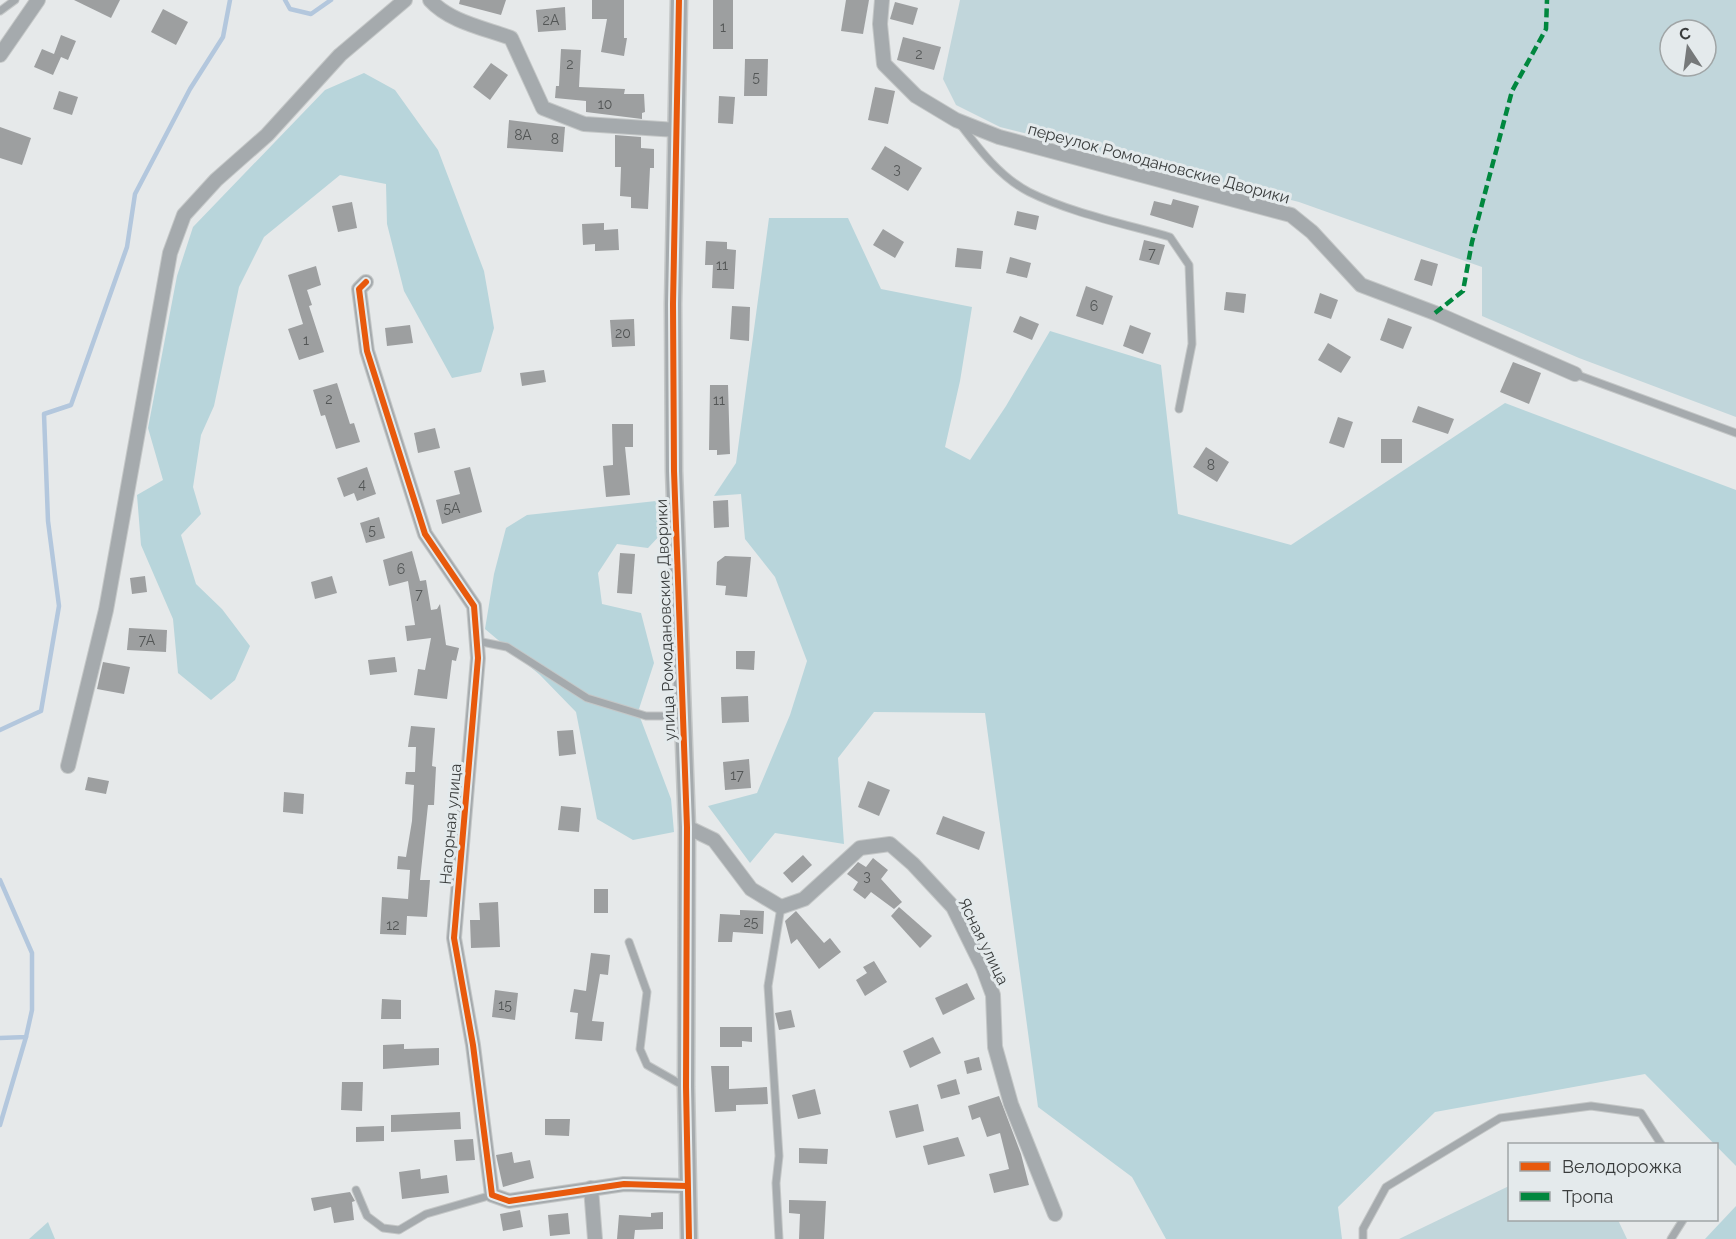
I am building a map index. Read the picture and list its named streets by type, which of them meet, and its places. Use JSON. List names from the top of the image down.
{
  "streets": {
    "street": [
      "переулок Ромодановские Дворики",
      "улица Ромодановские Дворики",
      "Нагорная улица",
      "Ясная улица"
    ]
  },
  "house_numbers": [
    "2А",
    "1",
    "2",
    "2",
    "5",
    "10",
    "8А",
    "8",
    "3",
    "7",
    "11",
    "6",
    "20",
    "1",
    "2",
    "11",
    "8",
    "4",
    "5А",
    "5",
    "6",
    "7",
    "7А",
    "17",
    "3",
    "25",
    "12",
    "15"
  ],
  "legend": ["Велодорожка", "Тропа"],
  "north": "top"
}
